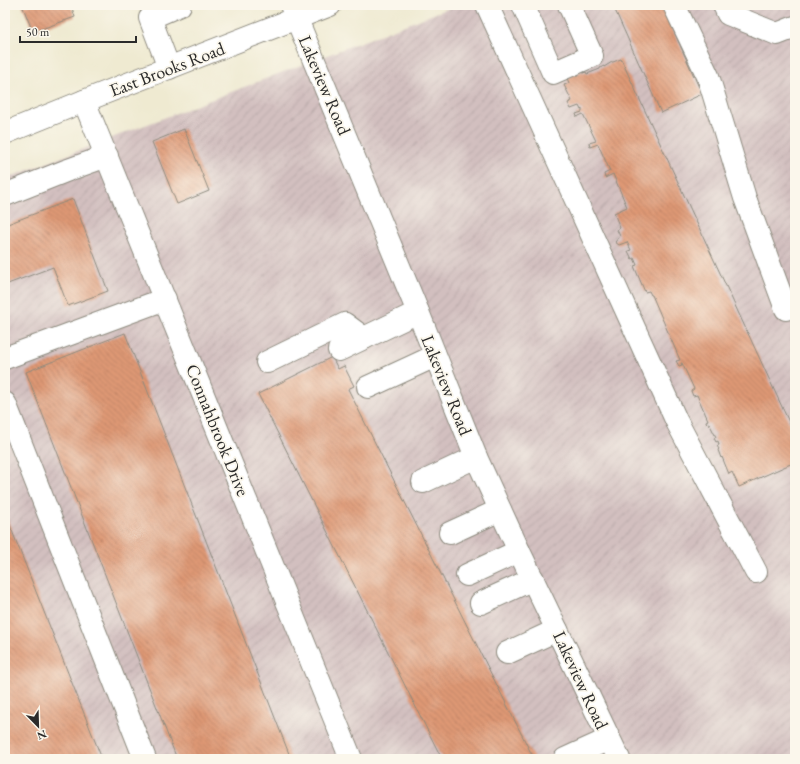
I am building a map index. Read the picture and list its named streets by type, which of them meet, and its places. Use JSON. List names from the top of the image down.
{
  "streets": {
    "street": ["East Brooks Road", "Lakeview Road", "Connahbrook Drive"]
  },
  "crossings": [
    ["East Brooks Road", "Lakeview Road"],
    ["East Brooks Road", "Connahbrook Drive"]
  ],
  "scale_bar": "50 m",
  "north": "bottom right"
}
